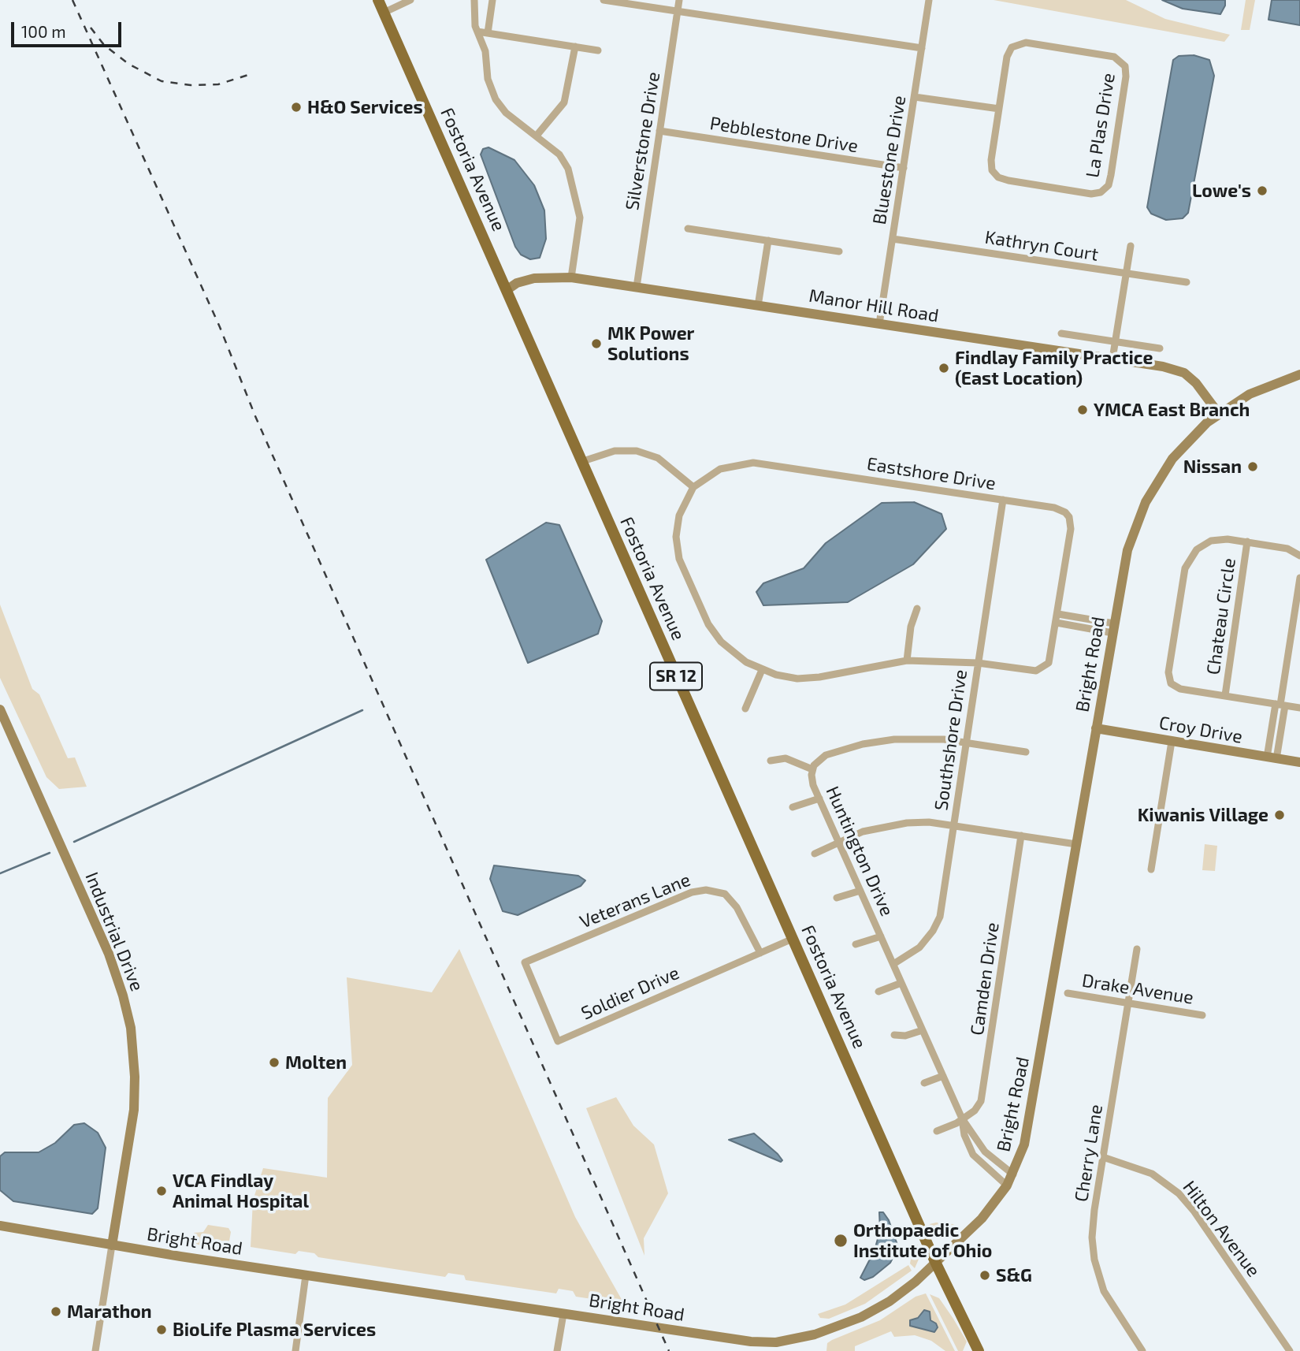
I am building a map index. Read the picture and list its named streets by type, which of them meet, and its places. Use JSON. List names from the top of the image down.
{
  "streets": {
    "main road": [
      "Fostoria Avenue",
      "Manor Hill Road",
      "Bright Road",
      "SR 12",
      "Croy Drive",
      "Industrial Drive"
    ],
    "street": [
      "La Plas Drive",
      "Pebblestone Drive",
      "Silverstone Drive",
      "Bluestone Drive",
      "Kathryn Court",
      "Eastshore Drive",
      "Chateau Circle",
      "Southshore Drive",
      "Huntington Drive",
      "Veterans Lane",
      "Camden Drive",
      "Drake Avenue",
      "Soldier Drive",
      "Cherry Lane",
      "Hilton Avenue"
    ]
  },
  "crossings": [
    ["Pebblestone Drive", "Silverstone Drive"],
    ["Pebblestone Drive", "Bluestone Drive"],
    ["Silverstone Drive", "Manor Hill Road"],
    ["Bluestone Drive", "Kathryn Court"],
    ["Bluestone Drive", "Manor Hill Road"],
    ["Fostoria Avenue", "Manor Hill Road"],
    ["Fostoria Avenue", "Bright Road"],
    ["Fostoria Avenue", "Soldier Drive"],
    ["Manor Hill Road", "Bright Road"],
    ["Eastshore Drive", "Southshore Drive"],
    ["Bright Road", "Croy Drive"],
    ["Bright Road", "Huntington Drive"],
    ["Bright Road", "Industrial Drive"],
    ["Southshore Drive", "Huntington Drive"],
    ["Huntington Drive", "Camden Drive"],
    ["Veterans Lane", "Soldier Drive"],
    ["Drake Avenue", "Cherry Lane"],
    ["Cherry Lane", "Hilton Avenue"]
  ],
  "places": [
    "H&O Services",
    "Lowe's",
    "MK Power Solutions",
    "Findlay Family Practice (East Location)",
    "YMCA East Branch",
    "Nissan",
    "Kiwanis Village",
    "Molten",
    "VCA Findlay Animal Hospital",
    "Orthopaedic Institute of Ohio",
    "S&G",
    "Marathon",
    "BioLife Plasma Services"
  ],
  "scale_bar": "100 m"
}
